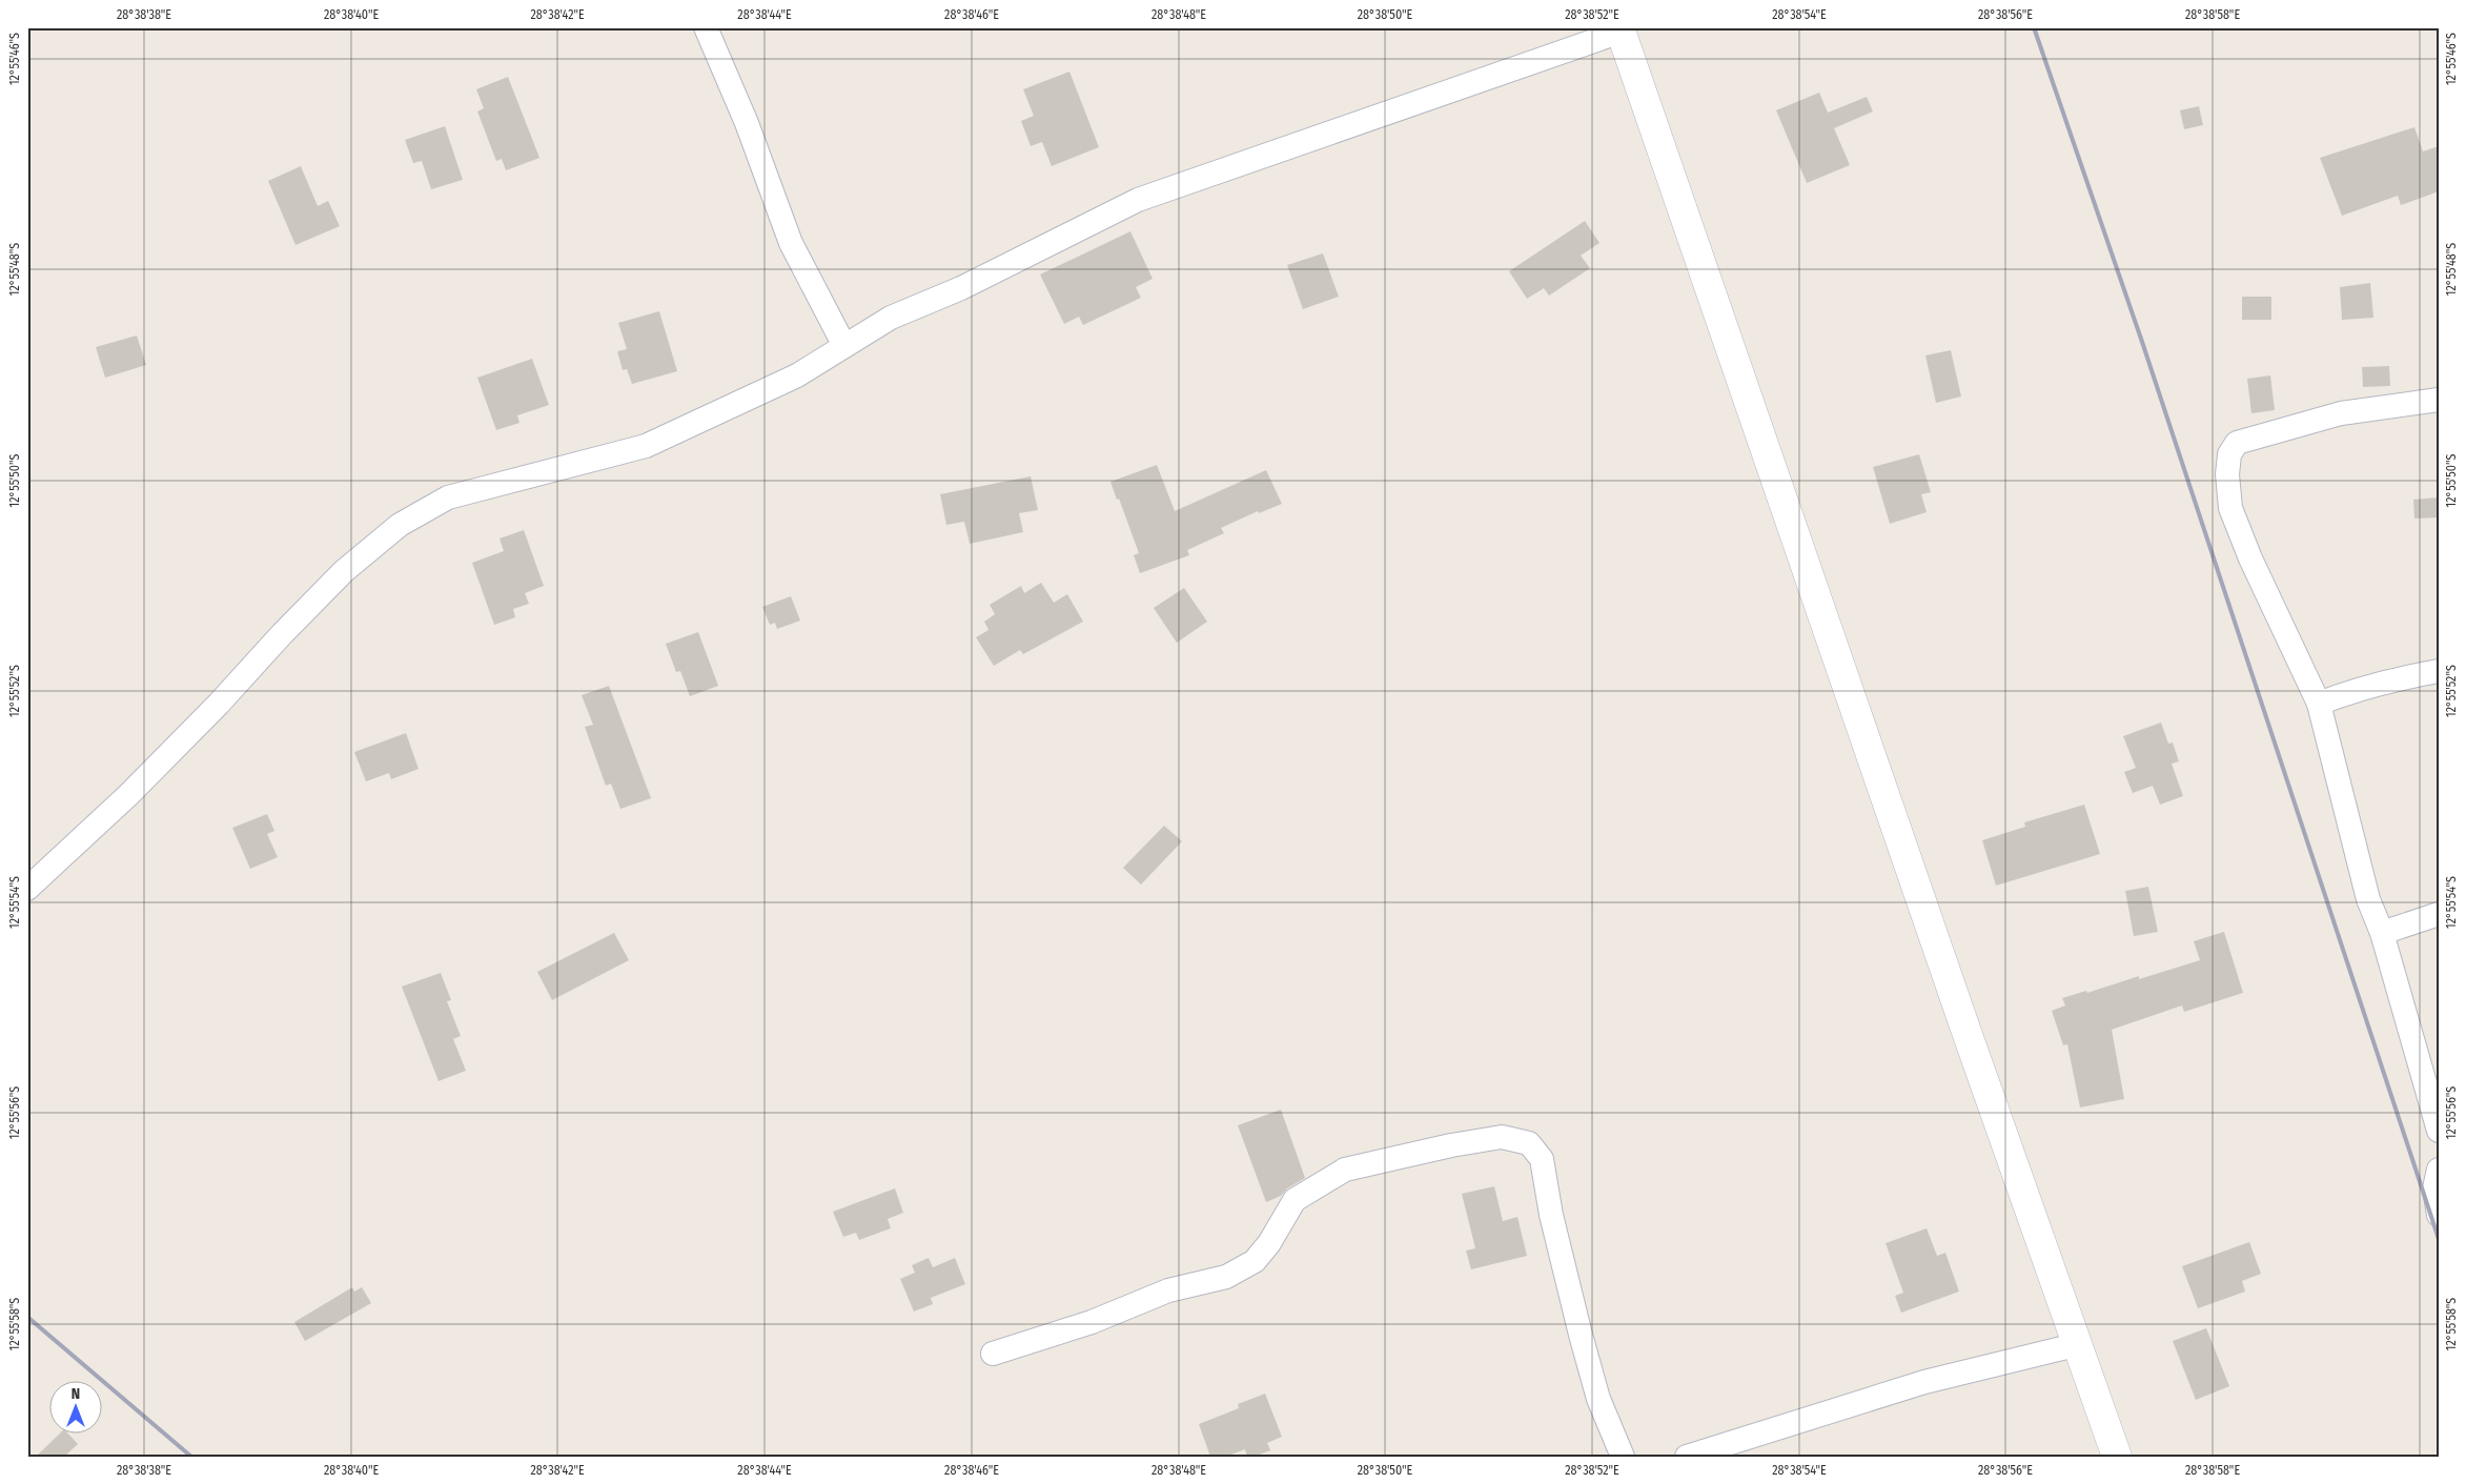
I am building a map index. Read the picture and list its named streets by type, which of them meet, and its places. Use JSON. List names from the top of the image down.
{
  "north": "top",
  "coordinates": [
    "28°38'38\"E",
    "28°38'40\"E",
    "28°38'42\"E",
    "28°38'44\"E",
    "28°38'46\"E",
    "28°38'48\"E",
    "28°38'50\"E",
    "28°38'52\"E",
    "28°38'54\"E",
    "28°38'56\"E",
    "28°38'58\"E",
    "12°55'46\"S",
    "12°55'48\"S",
    "12°55'50\"S",
    "12°55'52\"S",
    "12°55'54\"S",
    "12°55'56\"S",
    "12°55'58\"S"
  ]
}
